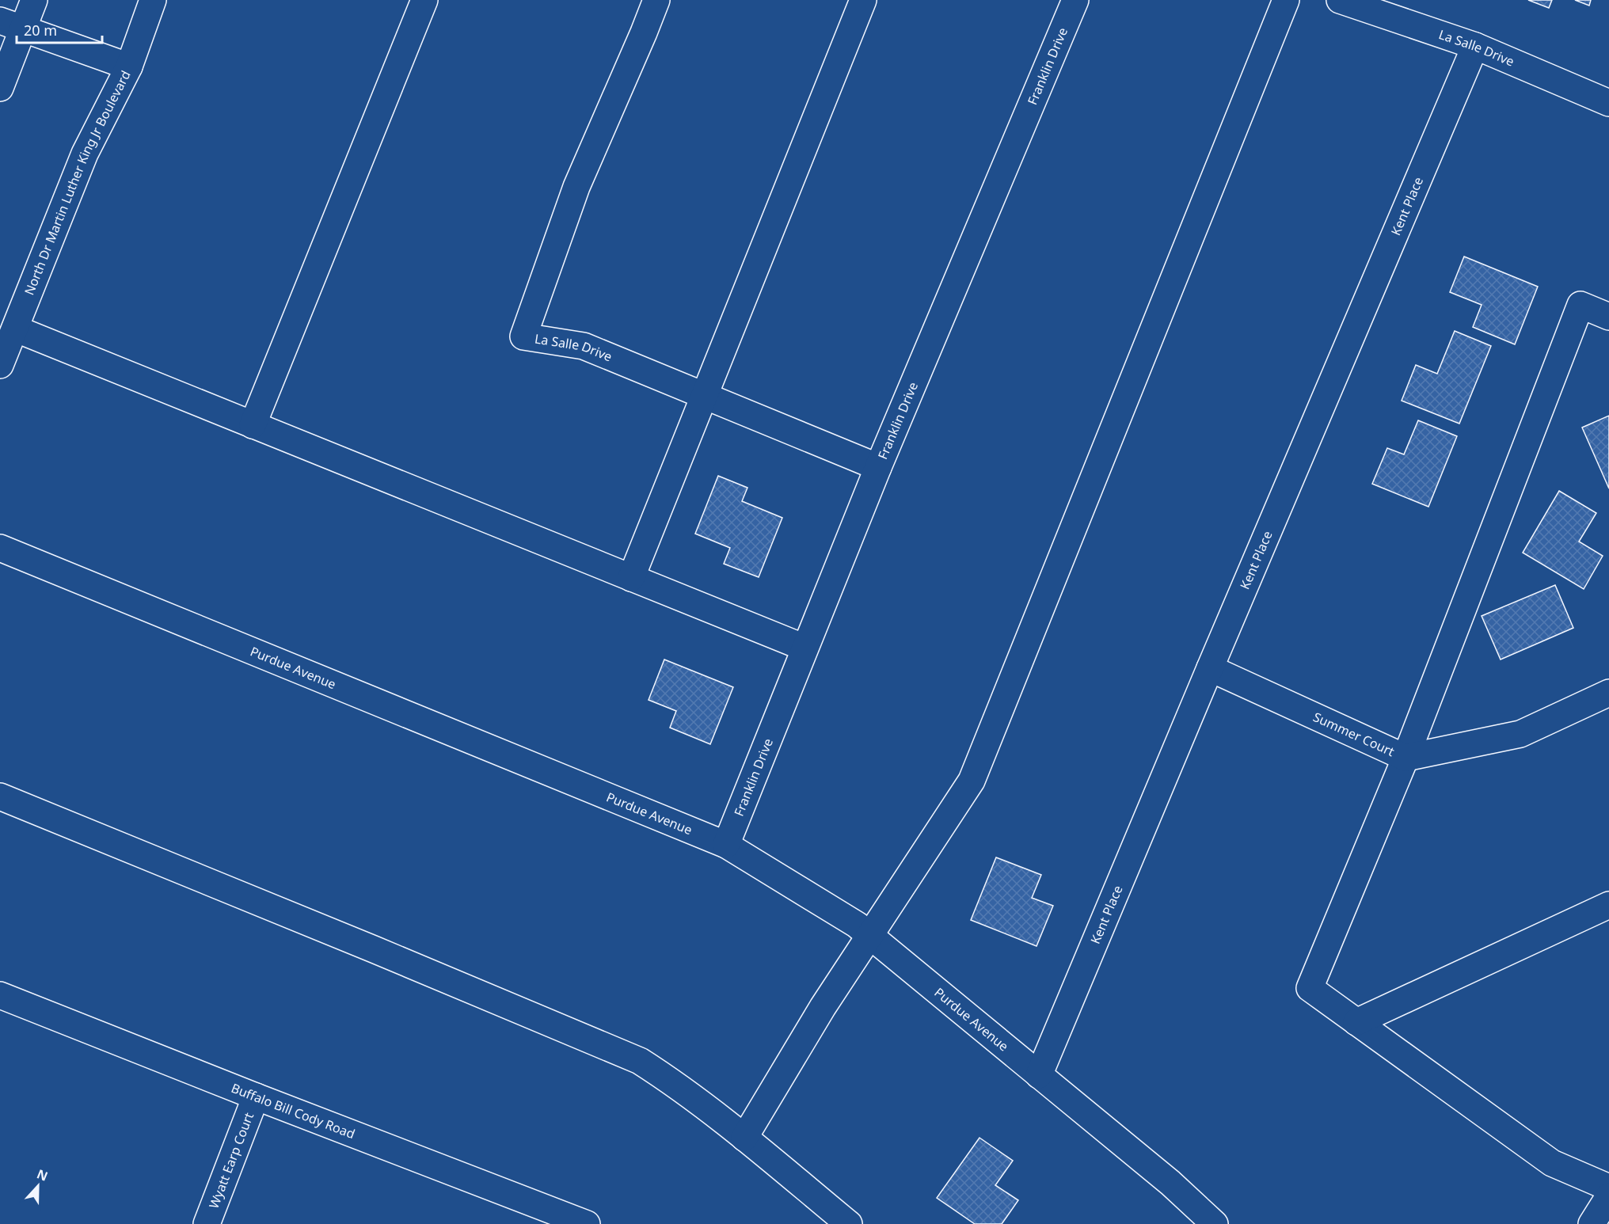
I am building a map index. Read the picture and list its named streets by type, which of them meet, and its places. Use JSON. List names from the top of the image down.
{
  "streets": {
    "street": [
      "La Salle Drive",
      "Franklin Drive",
      "North Dr Martin Luther King Jr Boulevard",
      "Kent Place",
      "Purdue Avenue",
      "Summer Court",
      "Buffalo Bill Cody Road",
      "Wyatt Earp Court"
    ]
  },
  "crossings": [
    ["La Salle Drive", "Franklin Drive"],
    ["La Salle Drive", "Kent Place"],
    ["Franklin Drive", "Purdue Avenue"],
    ["Kent Place", "Purdue Avenue"],
    ["Kent Place", "Summer Court"],
    ["Buffalo Bill Cody Road", "Wyatt Earp Court"]
  ],
  "scale_bar": "20 m",
  "north": "top"
}
